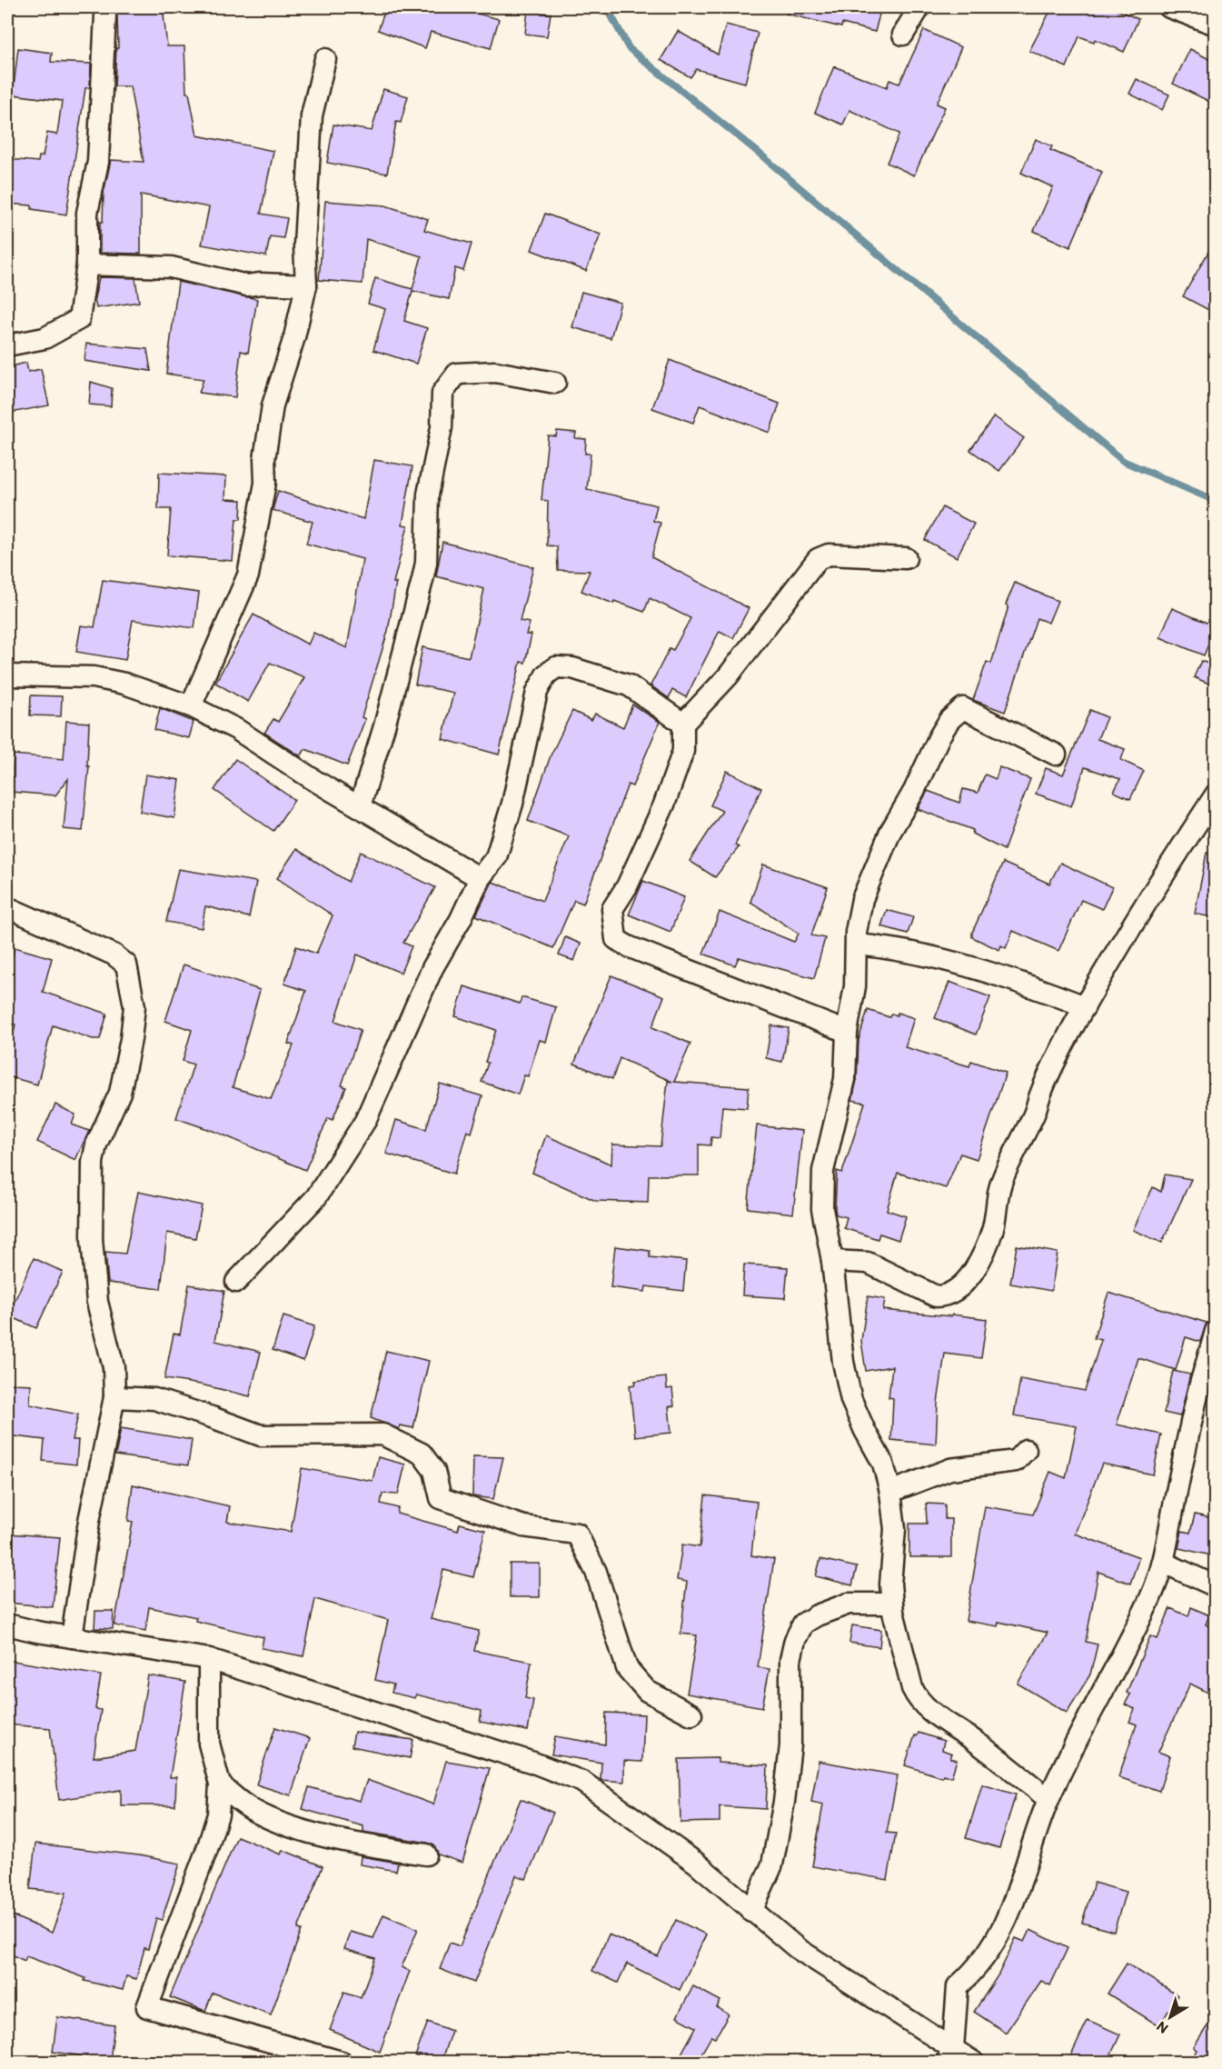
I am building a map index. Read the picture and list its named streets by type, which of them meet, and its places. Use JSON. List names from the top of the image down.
{
  "north": "bottom left"
}
